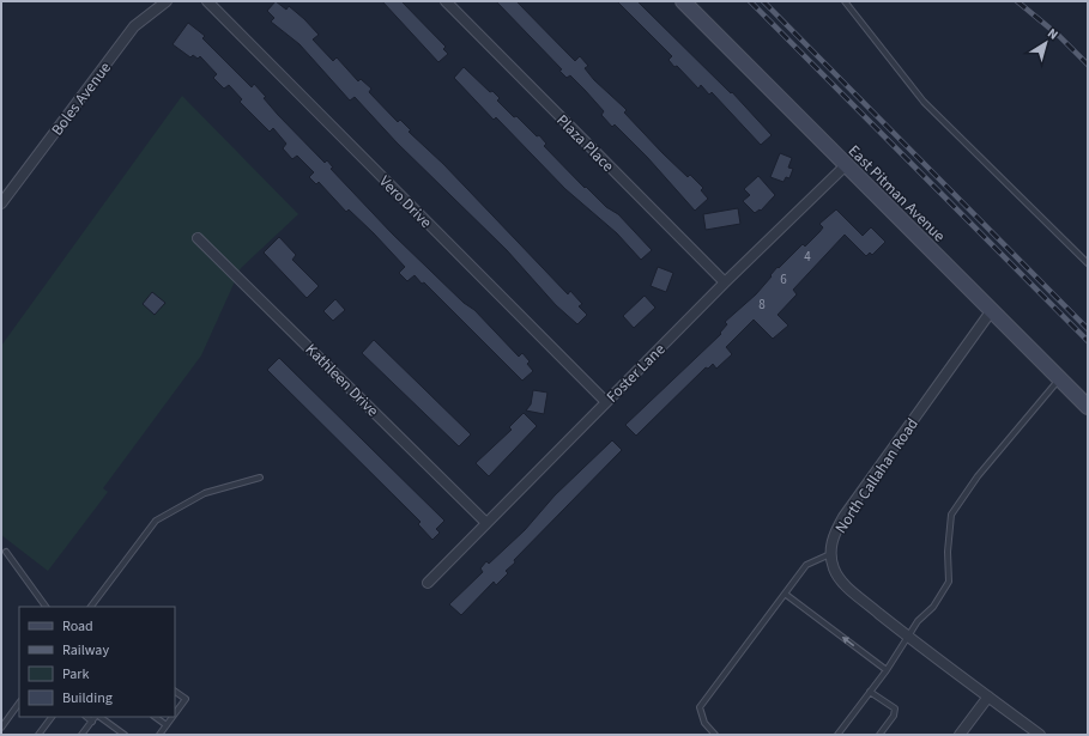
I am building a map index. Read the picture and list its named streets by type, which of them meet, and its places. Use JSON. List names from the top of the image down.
{
  "streets": {
    "street": [
      "Boles Avenue",
      "Plaza Place",
      "East Pitman Avenue",
      "Vero Drive",
      "Foster Lane",
      "Kathleen Drive",
      "North Callahan Road"
    ]
  },
  "crossings": [
    ["Plaza Place", "Foster Lane"],
    ["East Pitman Avenue", "Foster Lane"],
    ["East Pitman Avenue", "North Callahan Road"],
    ["Vero Drive", "Foster Lane"],
    ["Foster Lane", "Kathleen Drive"]
  ],
  "house_numbers": ["4", "6", "8"],
  "legend": [
    "Road",
    "Railway",
    "Park",
    "Building"
  ],
  "north": "top right"
}
